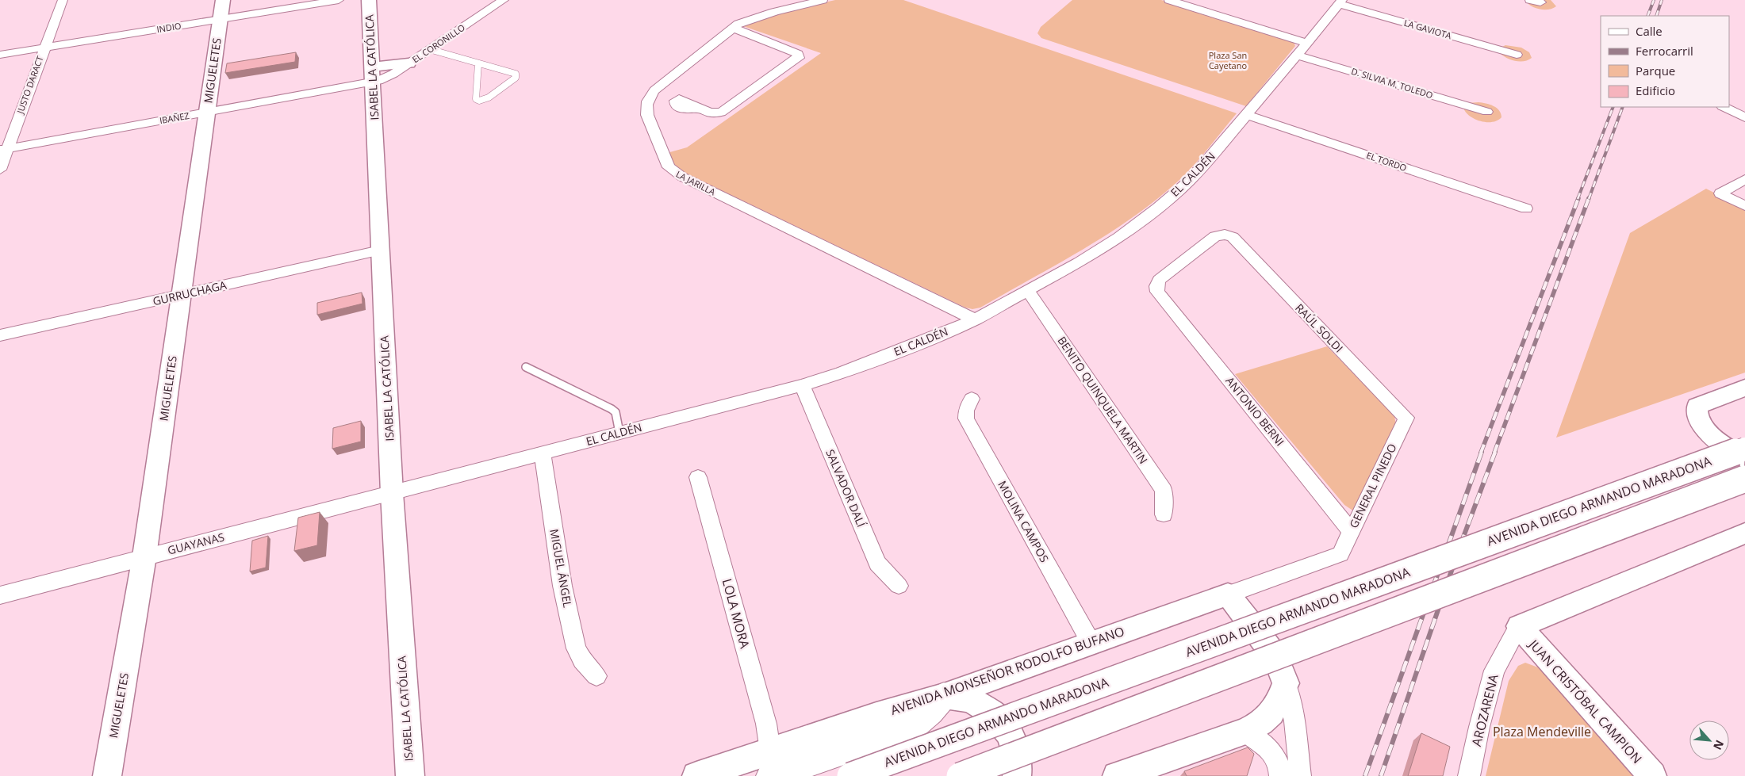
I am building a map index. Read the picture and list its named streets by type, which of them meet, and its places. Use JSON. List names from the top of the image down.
{
  "streets": {
    "main road": ["AVENIDA DIEGO ARMANDO MARADONA"],
    "street": [
      "INDIO",
      "LA GAVIOTA",
      "EL CORONILLO",
      "ISABEL LA CATÓLICA",
      "MIGUELETES",
      "D. SILVIA M. TOLEDO",
      "JUSTO DARACT",
      "IBAÑEZ",
      "EL TORDO",
      "EL CALDÉN",
      "LA JARILLA",
      "GURRUCHAGA",
      "RAÚL SOLDI",
      "BENITO QUINQUELA MARTIN",
      "ANTONIO BERNI",
      "GENERAL PINEDO",
      "SALVADOR DALÍ",
      "MOLINA CAMPOS",
      "GUAYANAS",
      "MIGUEL ÁNGEL",
      "LOLA MORA",
      "AVENIDA MONSEÑOR RODOLFO BUFANO",
      "JUAN CRISTÓBAL CAMPION",
      "AROZARENA"
    ]
  },
  "crossings": [
    ["INDIO", "MIGUELETES"],
    ["INDIO", "JUSTO DARACT"],
    ["LA GAVIOTA", "EL CALDÉN"],
    ["EL CORONILLO", "ISABEL LA CATÓLICA"],
    ["EL CORONILLO", "IBAÑEZ"],
    ["ISABEL LA CATÓLICA", "IBAÑEZ"],
    ["ISABEL LA CATÓLICA", "EL CALDÉN"],
    ["ISABEL LA CATÓLICA", "GURRUCHAGA"],
    ["ISABEL LA CATÓLICA", "GUAYANAS"],
    ["MIGUELETES", "IBAÑEZ"],
    ["MIGUELETES", "GURRUCHAGA"],
    ["MIGUELETES", "GUAYANAS"],
    ["D. SILVIA M. TOLEDO", "EL CALDÉN"],
    ["JUSTO DARACT", "IBAÑEZ"],
    ["EL TORDO", "EL CALDÉN"],
    ["EL CALDÉN", "LA JARILLA"],
    ["EL CALDÉN", "BENITO QUINQUELA MARTIN"],
    ["EL CALDÉN", "SALVADOR DALÍ"],
    ["EL CALDÉN", "GUAYANAS"],
    ["EL CALDÉN", "MIGUEL ÁNGEL"],
    ["RAÚL SOLDI", "ANTONIO BERNI"],
    ["RAÚL SOLDI", "GENERAL PINEDO"],
    ["ANTONIO BERNI", "GENERAL PINEDO"],
    ["GENERAL PINEDO", "AVENIDA MONSEÑOR RODOLFO BUFANO"],
    ["MOLINA CAMPOS", "AVENIDA MONSEÑOR RODOLFO BUFANO"],
    ["JUAN CRISTÓBAL CAMPION", "AROZARENA"]
  ],
  "parks": ["Plaza San Cayetano", "Plaza Mendeville"],
  "legend": [
    "Calle",
    "Ferrocarril",
    "Parque",
    "Edificio"
  ],
  "north": "bottom right"
}
